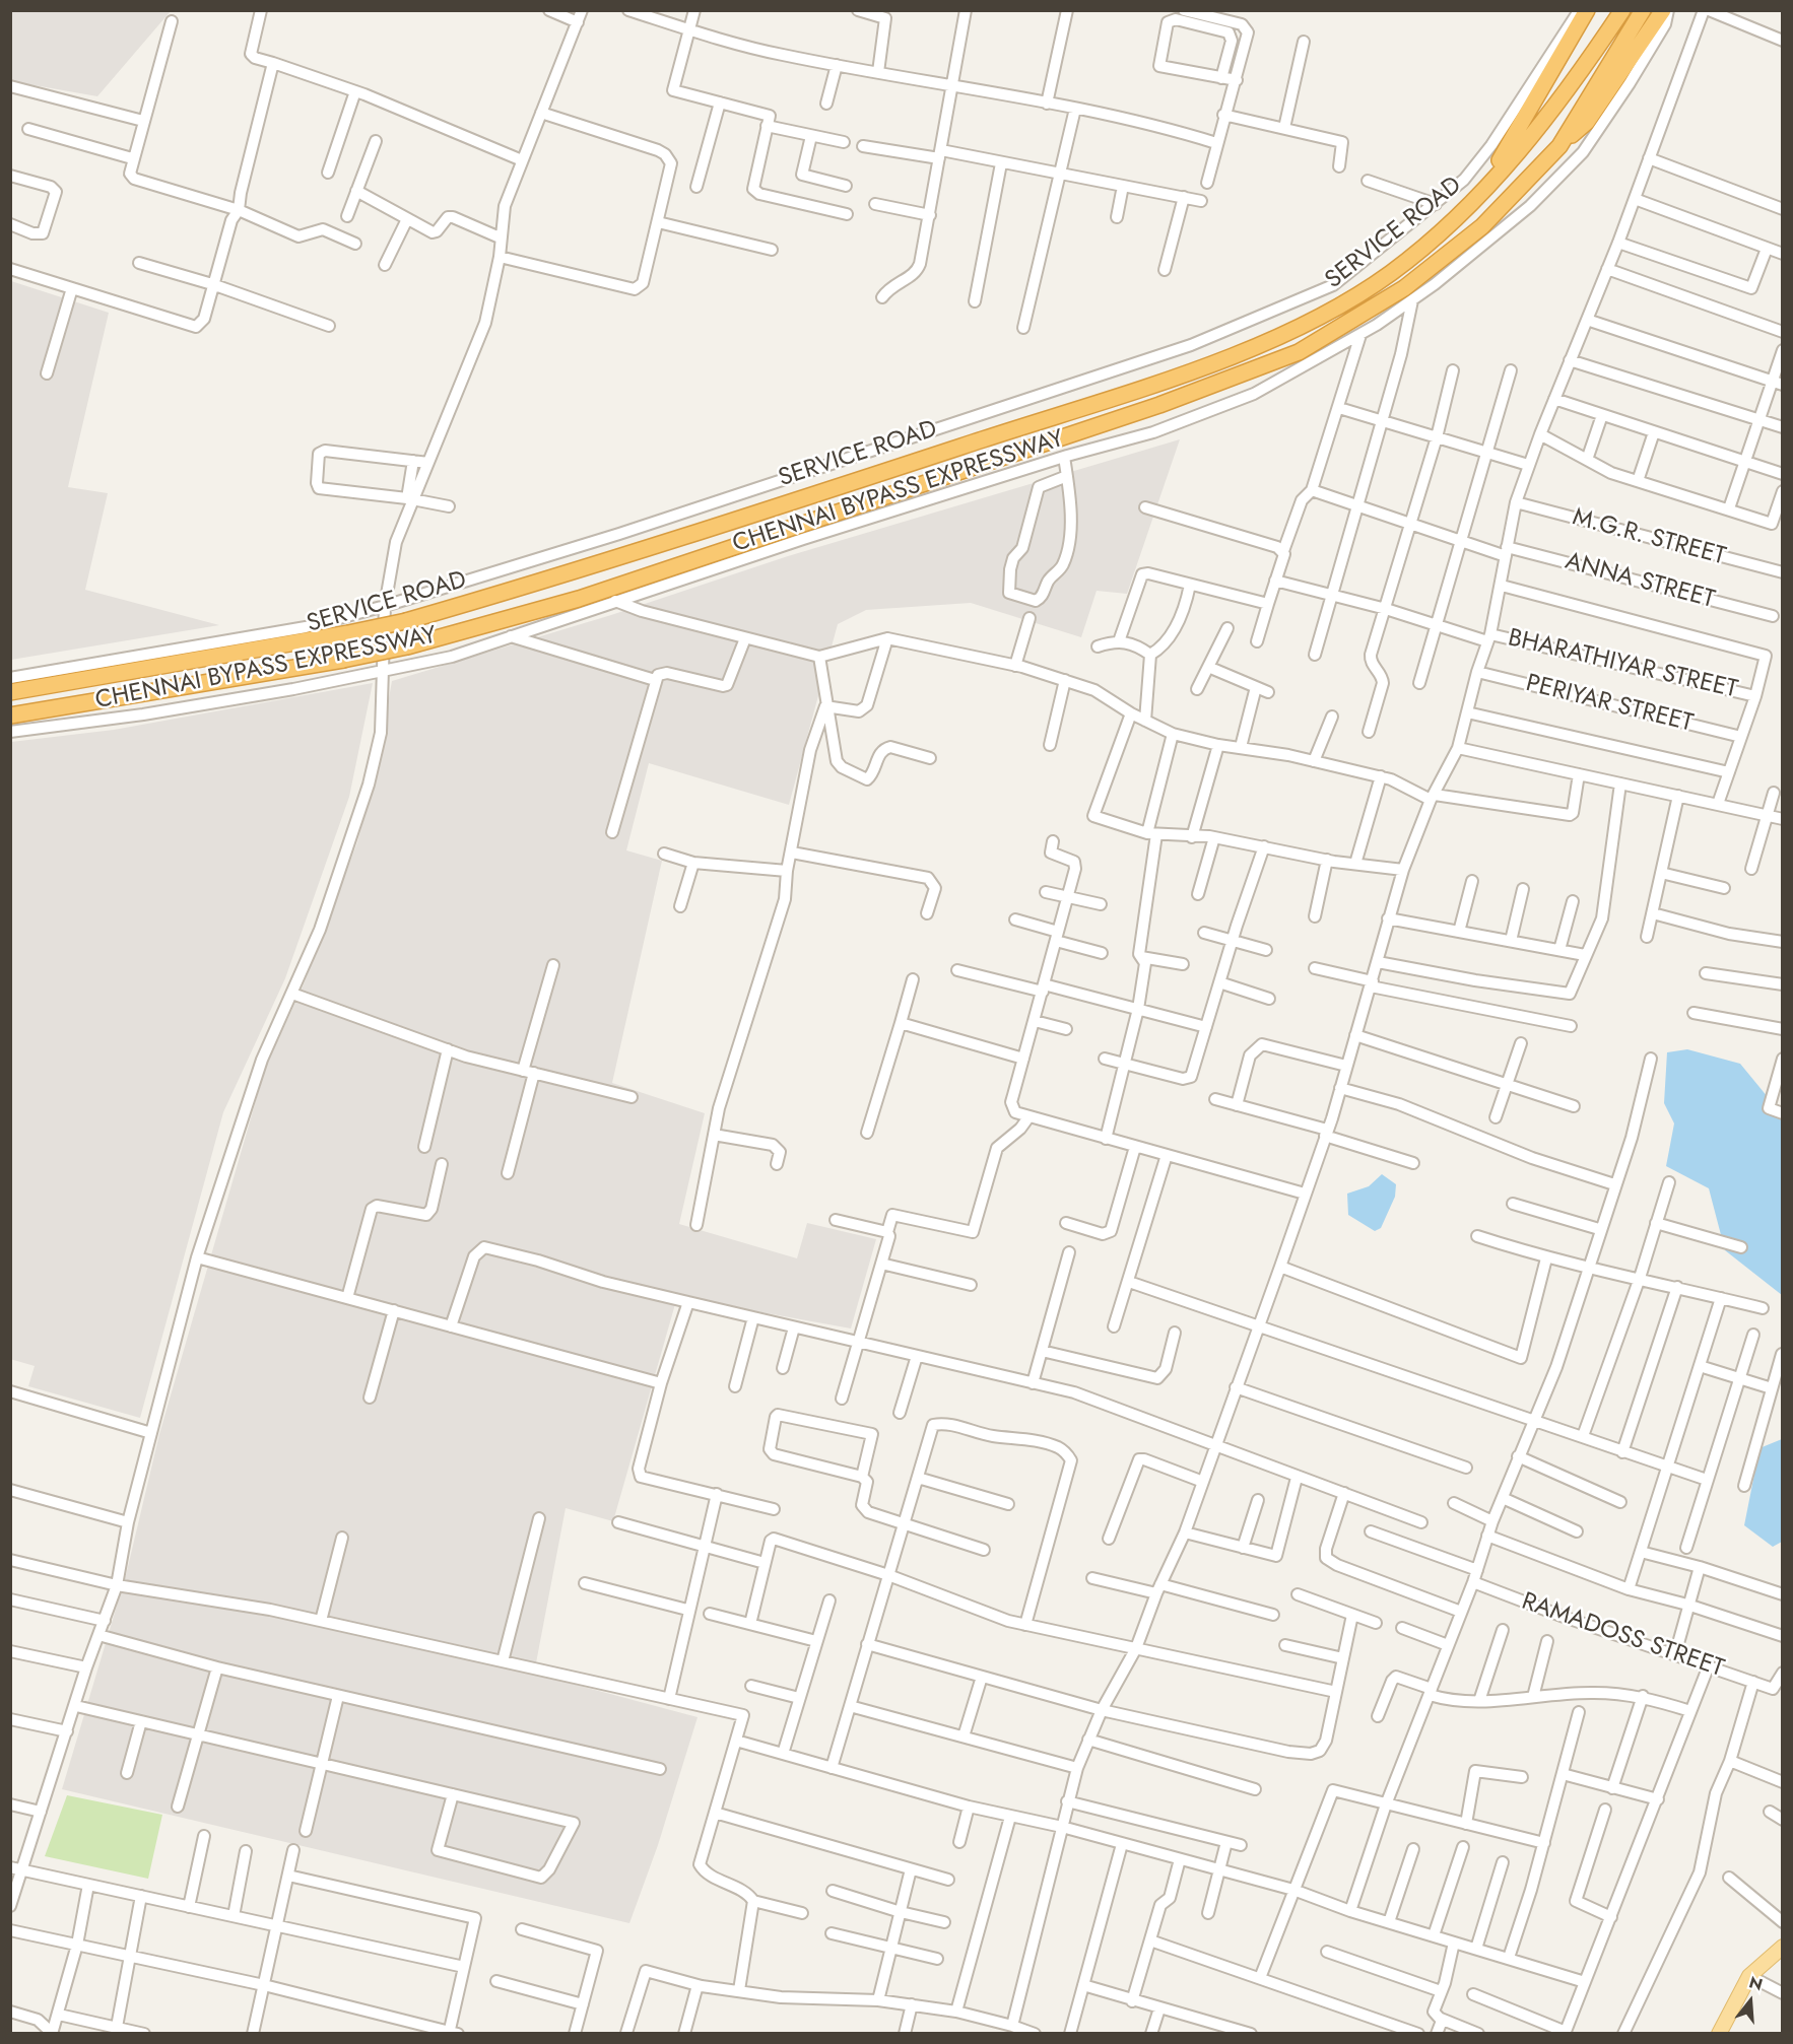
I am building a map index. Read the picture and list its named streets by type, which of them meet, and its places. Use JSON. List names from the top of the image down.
{
  "streets": {
    "highway": ["CHENNAI BYPASS EXPRESSWAY"],
    "street": [
      "SERVICE ROAD",
      "M.G.R. STREET",
      "ANNA STREET",
      "BHARATHIYAR STREET",
      "PERIYAR STREET",
      "RAMADOSS STREET"
    ]
  },
  "north": "top"
}
